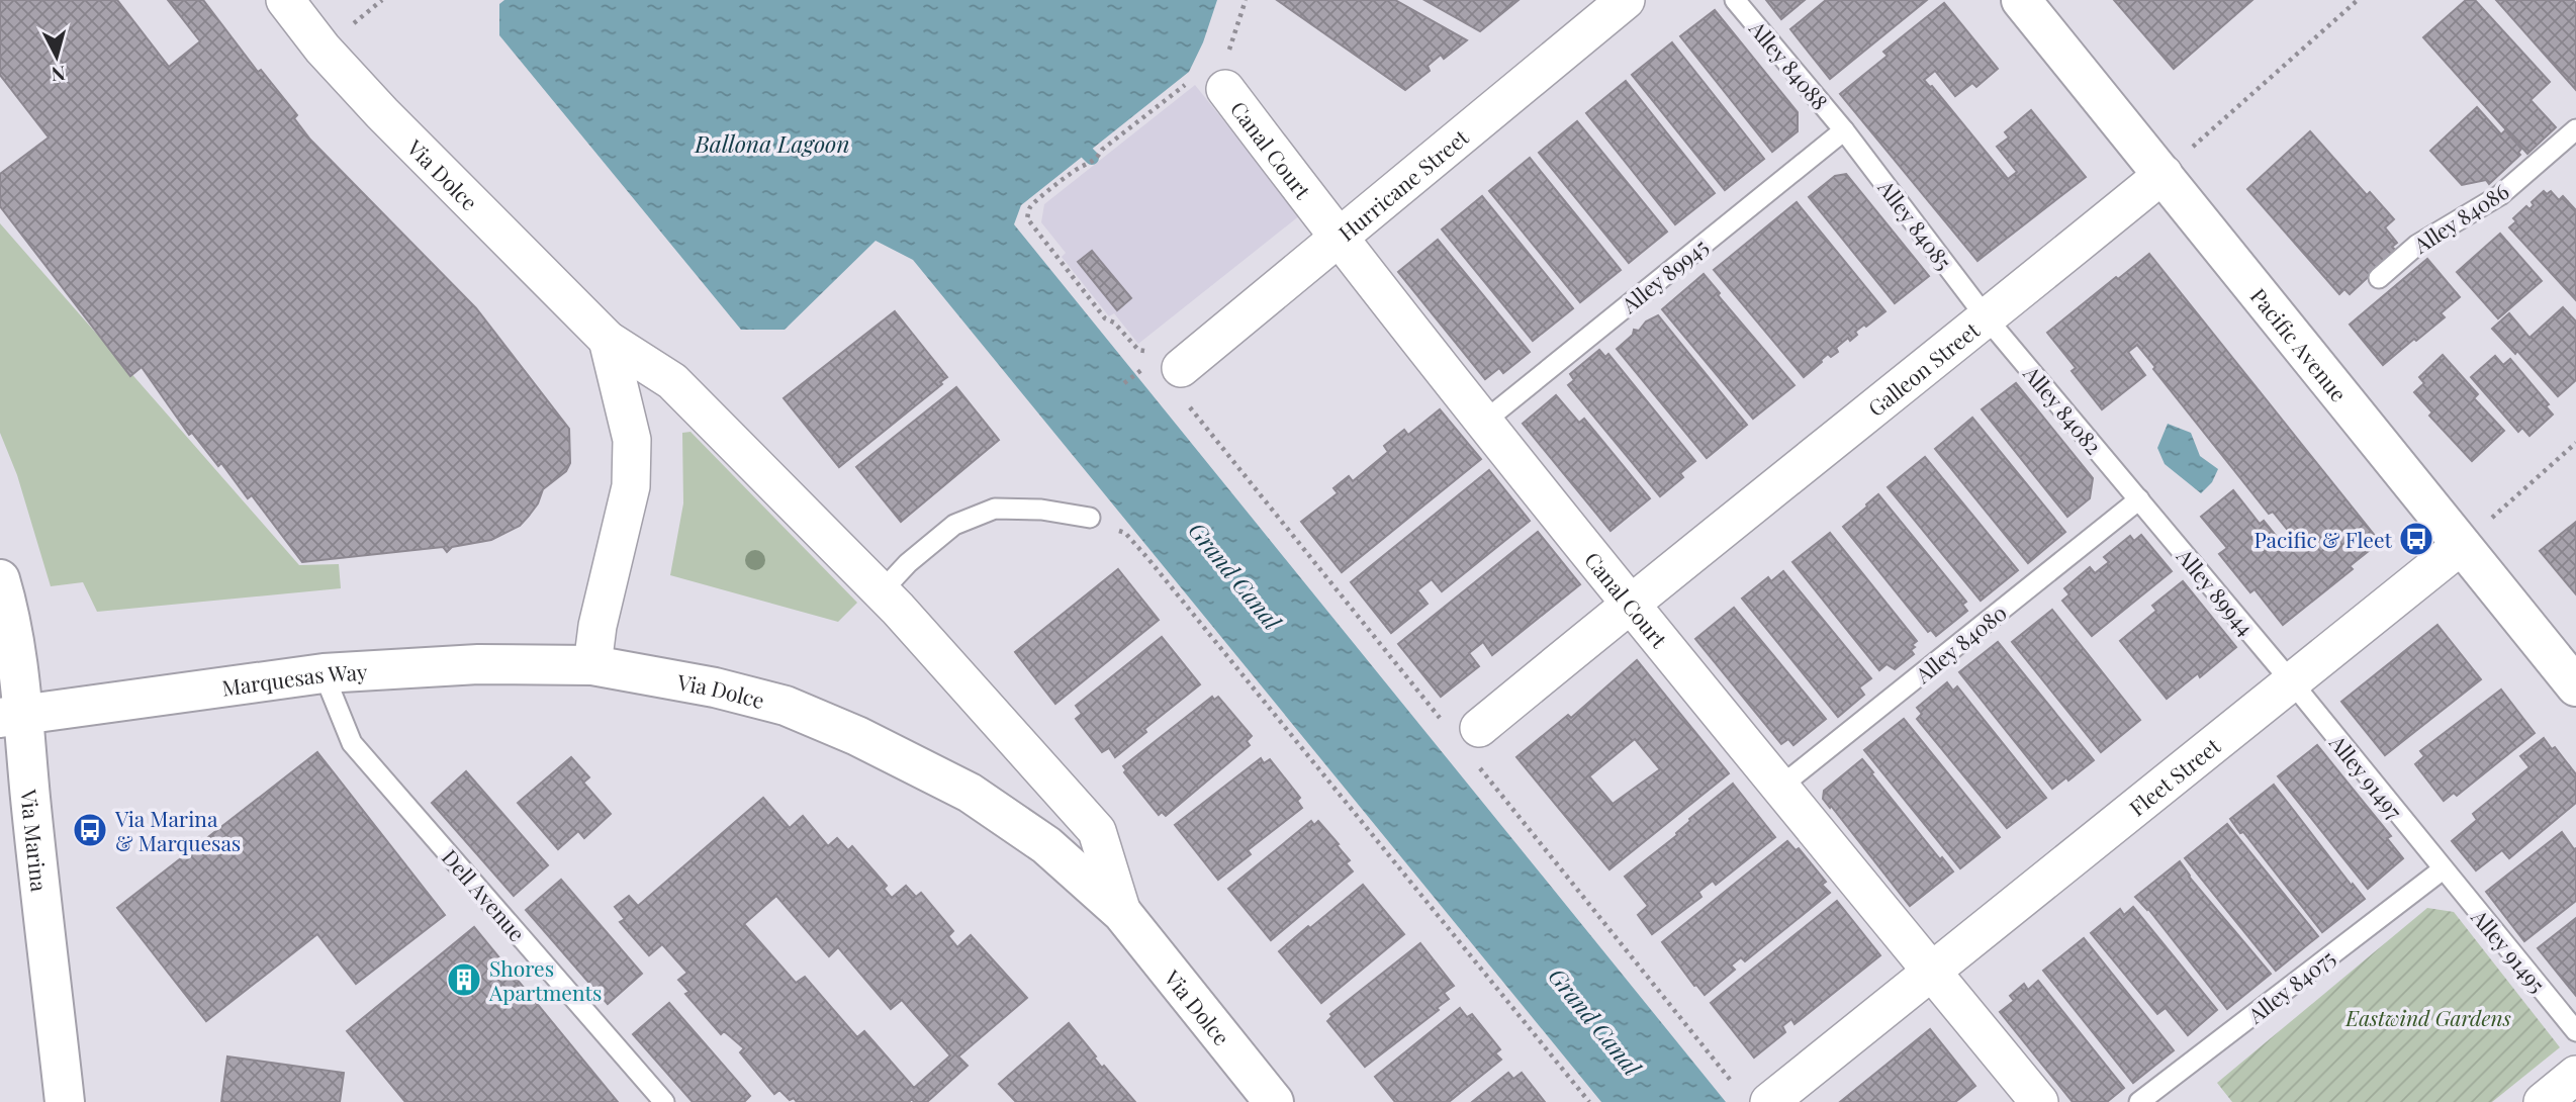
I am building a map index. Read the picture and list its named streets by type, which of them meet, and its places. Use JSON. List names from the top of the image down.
{
  "streets": {
    "street": [
      "Canal Court",
      "Via Dolce",
      "Hurricane Street",
      "Pacific Avenue",
      "Galleon Street",
      "Marquesas Way",
      "Fleet Street",
      "Via Marina"
    ],
    "lane": [
      "Alley 84088",
      "Alley 84086",
      "Alley 84085",
      "Alley 89945",
      "Alley 84082",
      "Alley 89944",
      "Alley 84080",
      "Alley 91497",
      "Dell Avenue",
      "Alley 91495",
      "Alley 84075"
    ]
  },
  "crossings": [
    ["Alley 84088", "Alley 84085"],
    ["Alley 84088", "Alley 89945"],
    ["Canal Court", "Hurricane Street"],
    ["Canal Court", "Alley 89945"],
    ["Canal Court", "Galleon Street"],
    ["Canal Court", "Alley 84080"],
    ["Canal Court", "Fleet Street"],
    ["Via Dolce", "Marquesas Way"],
    ["Alley 84085", "Alley 89945"],
    ["Alley 84085", "Galleon Street"],
    ["Alley 84085", "Alley 84082"],
    ["Pacific Avenue", "Galleon Street"],
    ["Pacific Avenue", "Fleet Street"],
    ["Galleon Street", "Alley 84082"],
    ["Alley 84082", "Alley 89944"],
    ["Alley 84082", "Alley 84080"],
    ["Alley 89944", "Alley 84080"],
    ["Alley 89944", "Fleet Street"],
    ["Alley 89944", "Alley 91497"],
    ["Marquesas Way", "Via Marina"],
    ["Marquesas Way", "Dell Avenue"],
    ["Fleet Street", "Alley 91497"],
    ["Alley 91497", "Alley 91495"],
    ["Alley 91497", "Alley 84075"],
    ["Alley 91495", "Alley 84075"]
  ],
  "water": ["Ballona Lagoon", "Grand Canal"],
  "parks": ["Eastwind Gardens"],
  "places": {
    "bus stop": ["Pacific & Fleet", "Via Marina & Marquesas"],
    "building": ["Shores Apartments"]
  },
  "north": "bottom"
}
